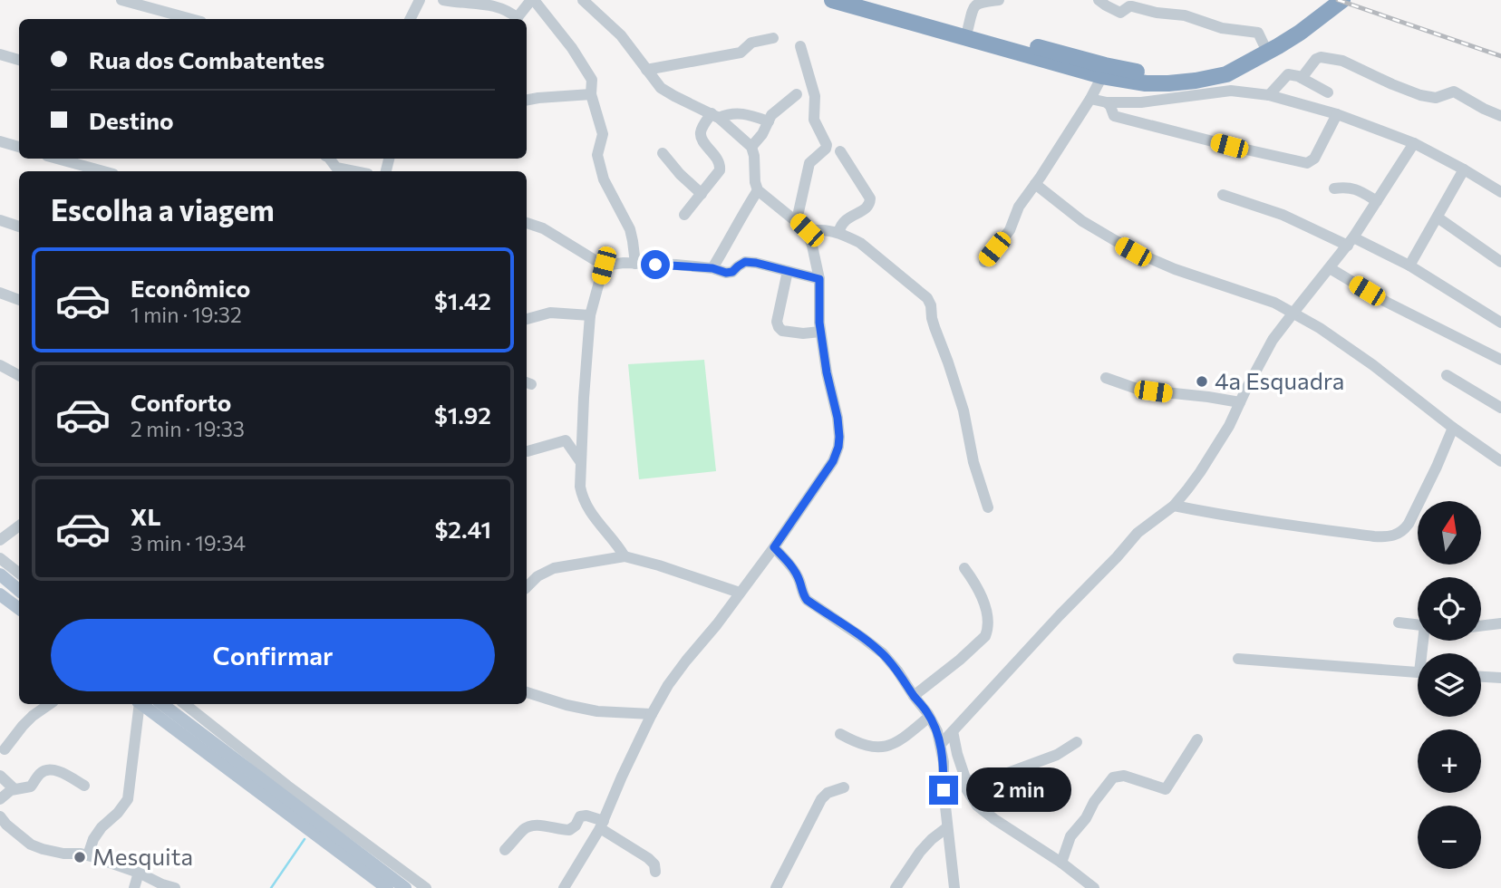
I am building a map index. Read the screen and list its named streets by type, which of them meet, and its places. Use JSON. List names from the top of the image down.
{
  "places": ["4a Esquadra", "Mesquita"],
  "north": "top",
  "page": {
    "banner": ["Rua dos Combatentes", "Destino"],
    "heading": "Escolha a viagem",
    "list": [
      {
        "name": "Econômico",
        "note": "1 min · 19:32",
        "value": "$1.42"
      },
      {
        "name": "Conforto",
        "note": "2 min · 19:33",
        "value": "$1.92"
      },
      {
        "name": "XL",
        "note": "3 min · 19:34",
        "value": "$2.41"
      }
    ],
    "map_buttons": ["+", "−"],
    "buttons": "Confirmar",
    "bubble": "2 min"
  }
}
